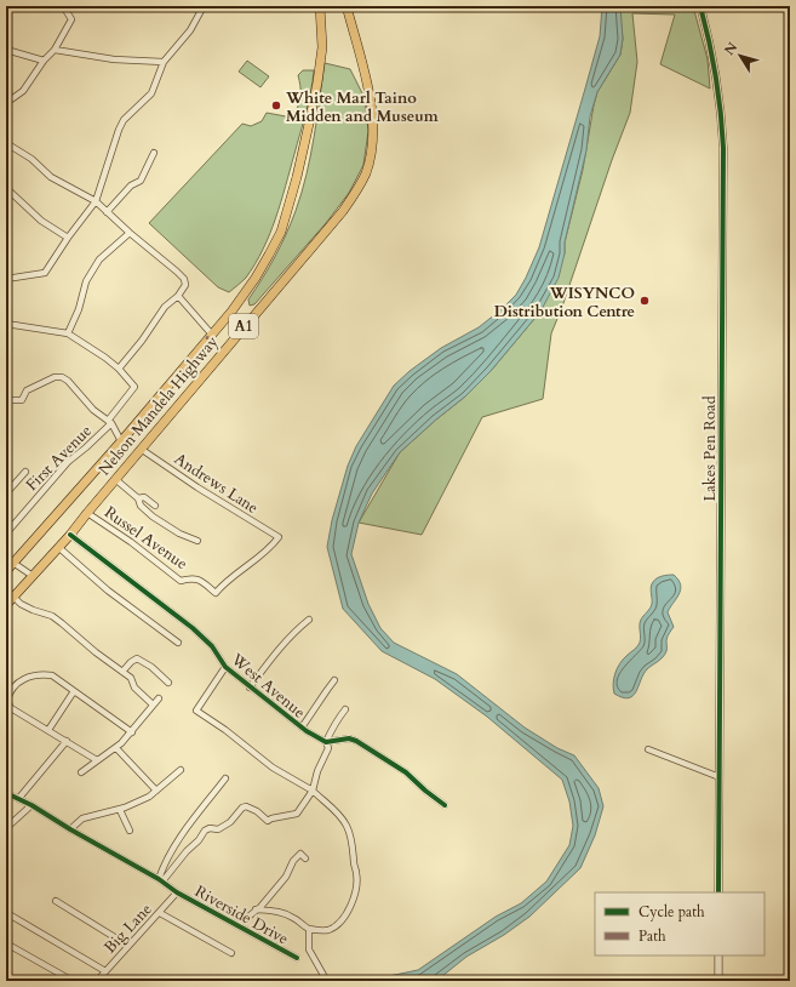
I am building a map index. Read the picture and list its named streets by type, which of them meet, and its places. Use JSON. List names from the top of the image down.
{
  "streets": {
    "highway": ["A1", "Nelson Mandela Highway"],
    "street": [
      "Lakes Pen Road",
      "First Avenue",
      "Andrews Lane",
      "Russel Avenue",
      "West Avenue",
      "Riverside Drive",
      "Big Lane"
    ]
  },
  "crossings": [
    ["Nelson Mandela Highway", "Andrews Lane"],
    ["Nelson Mandela Highway", "Russel Avenue"],
    ["Nelson Mandela Highway", "West Avenue"],
    ["Andrews Lane", "Russel Avenue"],
    ["Riverside Drive", "Big Lane"]
  ],
  "places": ["White Marl Taino Midden and Museum", "WISYNCO Distribution Centre"],
  "legend": ["Cycle path", "Path"],
  "north": "top left"
}
